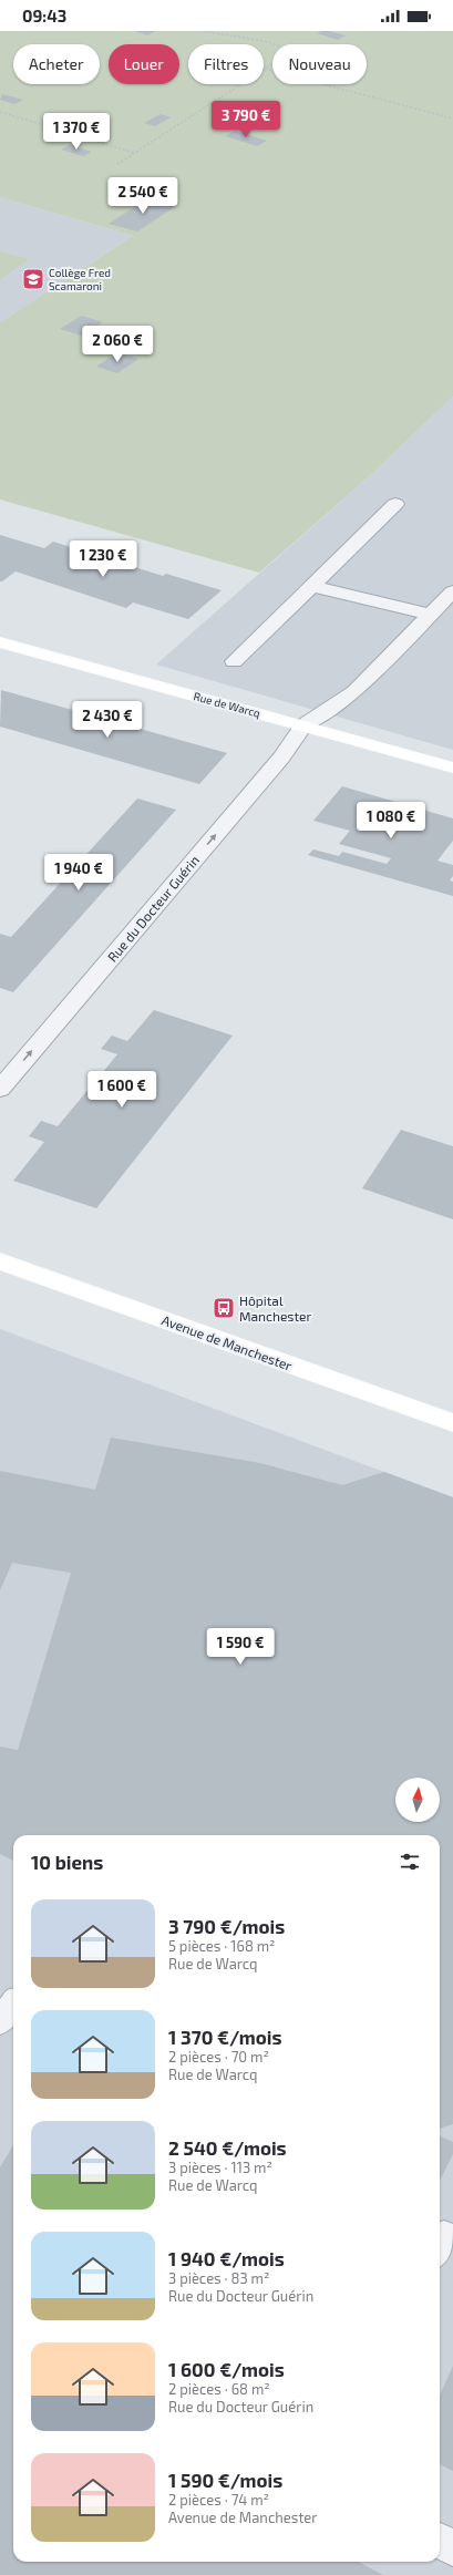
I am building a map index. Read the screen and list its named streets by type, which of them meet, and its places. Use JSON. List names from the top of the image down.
{
  "streets": {
    "main road": ["Rue de Warcq", "Avenue de Manchester"],
    "street": ["Rue du Docteur Guérin"]
  },
  "crossings": [
    ["Rue de Warcq", "Rue du Docteur Guérin"]
  ],
  "one_way": ["Rue du Docteur Guérin"],
  "places": {
    "school or university": ["Collège Fred Scamaroni"],
    "bus stop": ["Hôpital Manchester"]
  },
  "north": "top",
  "page": {
    "status": "09:43",
    "chip": [
      "Acheter",
      "Louer",
      "Filtres",
      "Nouveau"
    ],
    "price": [
      "3 790 €",
      "1 370 €",
      "2 540 €",
      "2 060 €",
      "1 230 €",
      "2 430 €",
      "1 080 €",
      "1 940 €",
      "1 600 €",
      "1 590 €"
    ],
    "heading": "10 biens",
    "list": [
      {
        "name": "3 790 €/mois",
        "note": "5 pièces · 168 m² · Rue de Warcq"
      },
      {
        "name": "1 370 €/mois",
        "note": "2 pièces · 70 m² · Rue de Warcq"
      },
      {
        "name": "2 540 €/mois",
        "note": "3 pièces · 113 m² · Rue de Warcq"
      },
      {
        "name": "1 940 €/mois",
        "note": "3 pièces · 83 m² · Rue du Docteur Guérin"
      },
      {
        "name": "1 600 €/mois",
        "note": "2 pièces · 68 m² · Rue du Docteur Guérin"
      },
      {
        "name": "1 590 €/mois",
        "note": "2 pièces · 74 m² · Avenue de Manchester"
      }
    ]
  }
}
